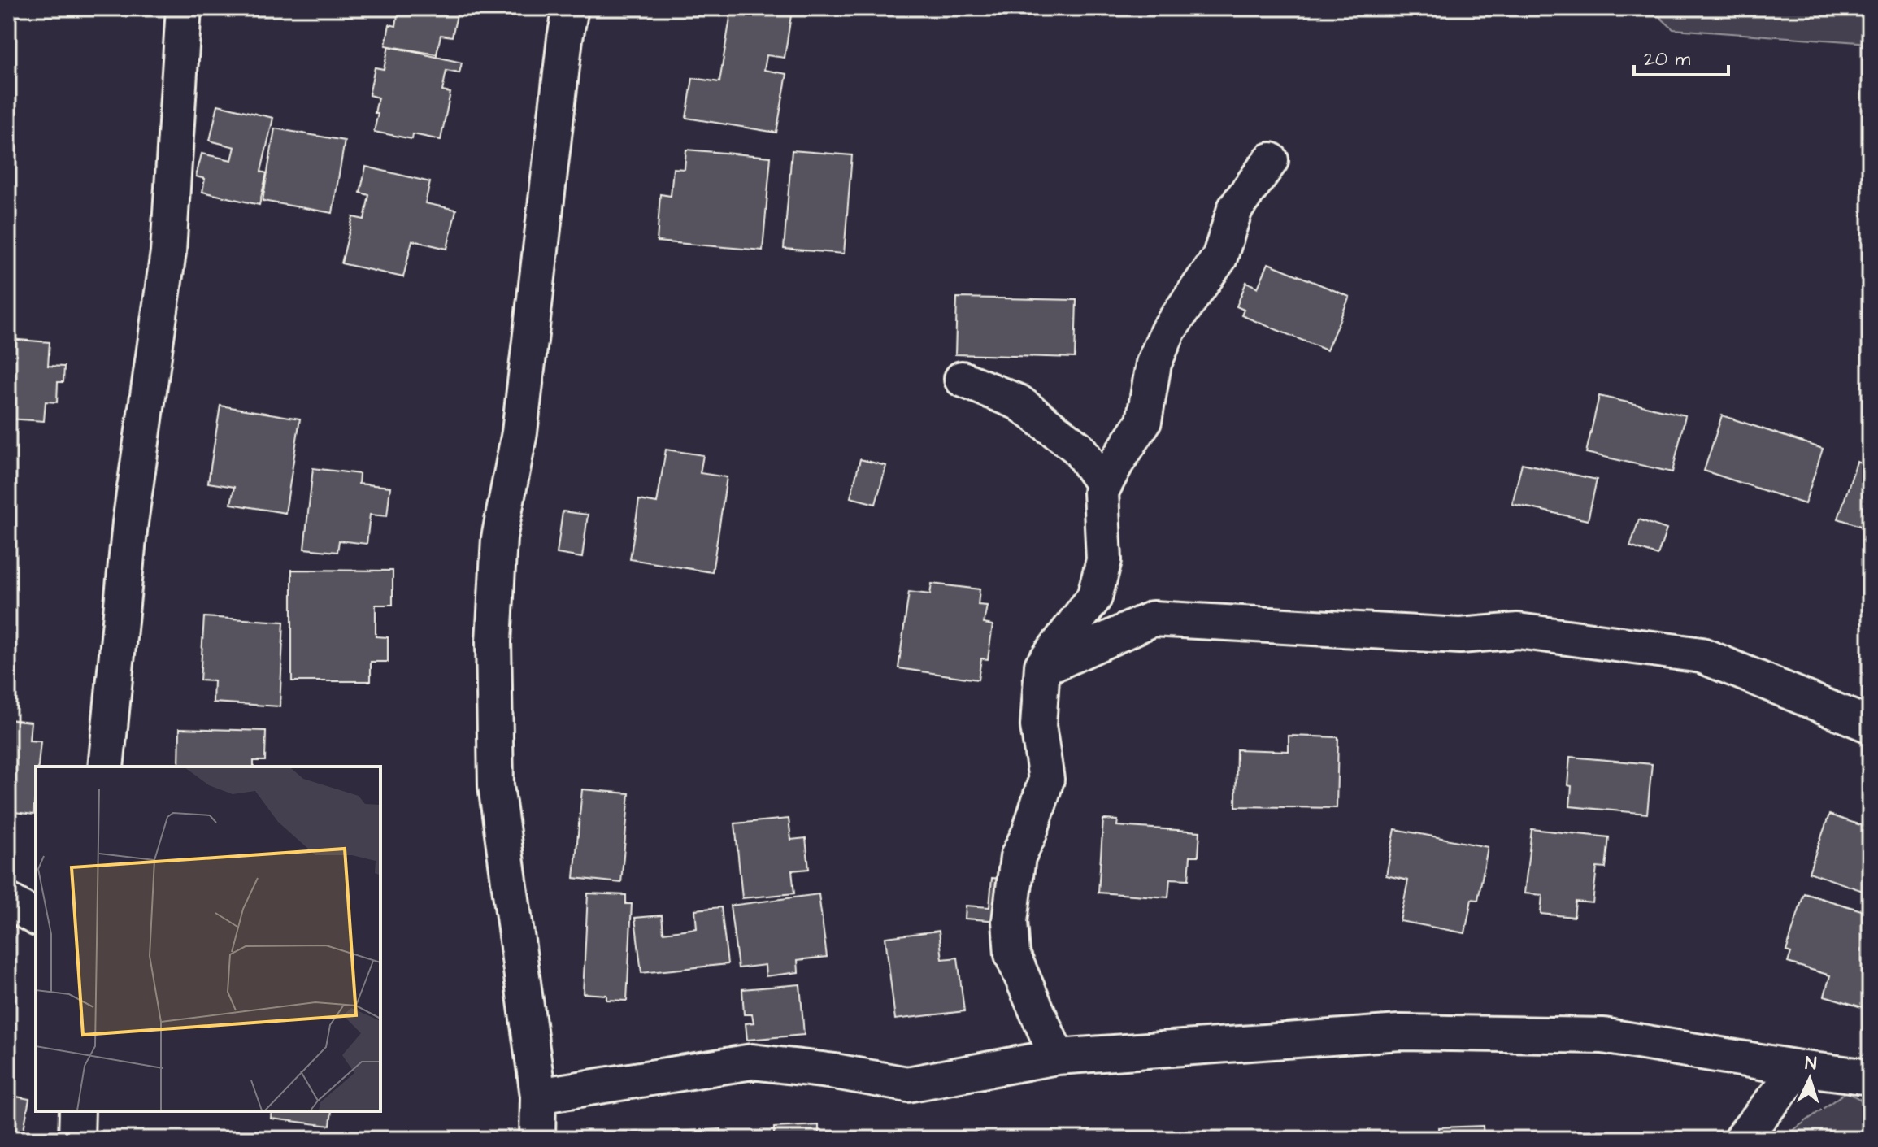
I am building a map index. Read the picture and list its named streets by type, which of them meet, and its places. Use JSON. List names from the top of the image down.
{
  "scale_bar": "20 m",
  "north": "top"
}
